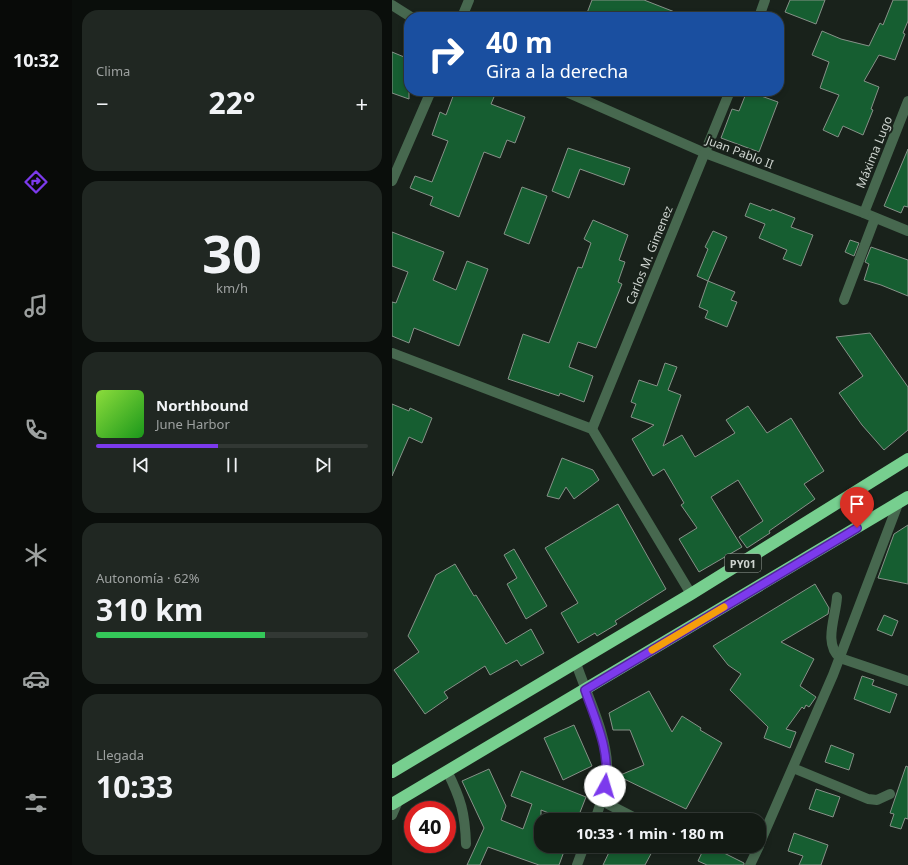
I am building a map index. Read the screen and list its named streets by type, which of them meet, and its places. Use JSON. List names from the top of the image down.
{
  "streets": {
    "highway": ["PY01"],
    "street": ["Juan Pablo II", "Máxima Lugo", "Carlos M. Gimenez"]
  },
  "crossings": [
    ["Juan Pablo II", "Máxima Lugo"],
    ["Juan Pablo II", "Carlos M. Gimenez"]
  ],
  "page": {
    "tabs": "10:32",
    "tile": [
      "Clima",
      ["30", "km/h"],
      ["Autonomía · 62%", "310 km"],
      ["Llegada", "10:33"]
    ],
    "turn": ["40 m", "Gira a la derecha"],
    "heat": ["−", "22°", "+"],
    "song": ["Northbound", "June Harbor"],
    "limit": "40",
    "trip": "10:33 · 1 min · 180 m"
  }
}
